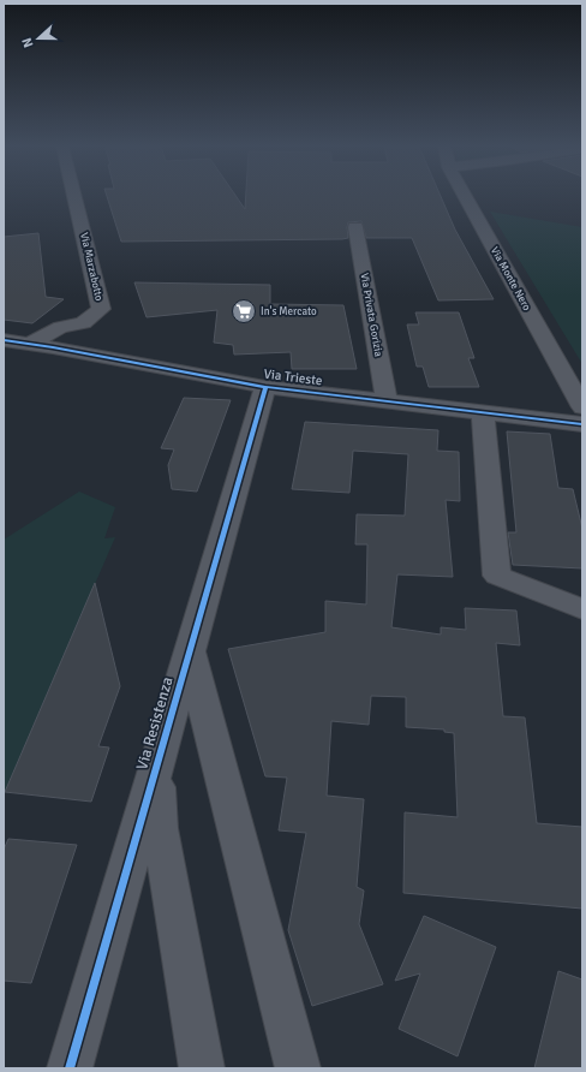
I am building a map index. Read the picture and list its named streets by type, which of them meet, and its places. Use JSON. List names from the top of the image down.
{
  "streets": {
    "street": [
      "Via Marzabotto",
      "Via Monte Nero",
      "Via Privata Gorizia",
      "Via Trieste",
      "Via Resistenza"
    ]
  },
  "crossings": [
    ["Via Privata Gorizia", "Via Trieste"],
    ["Via Trieste", "Via Resistenza"]
  ],
  "places": {
    "supermarket": ["In's Mercato"]
  },
  "north": "left"
}
